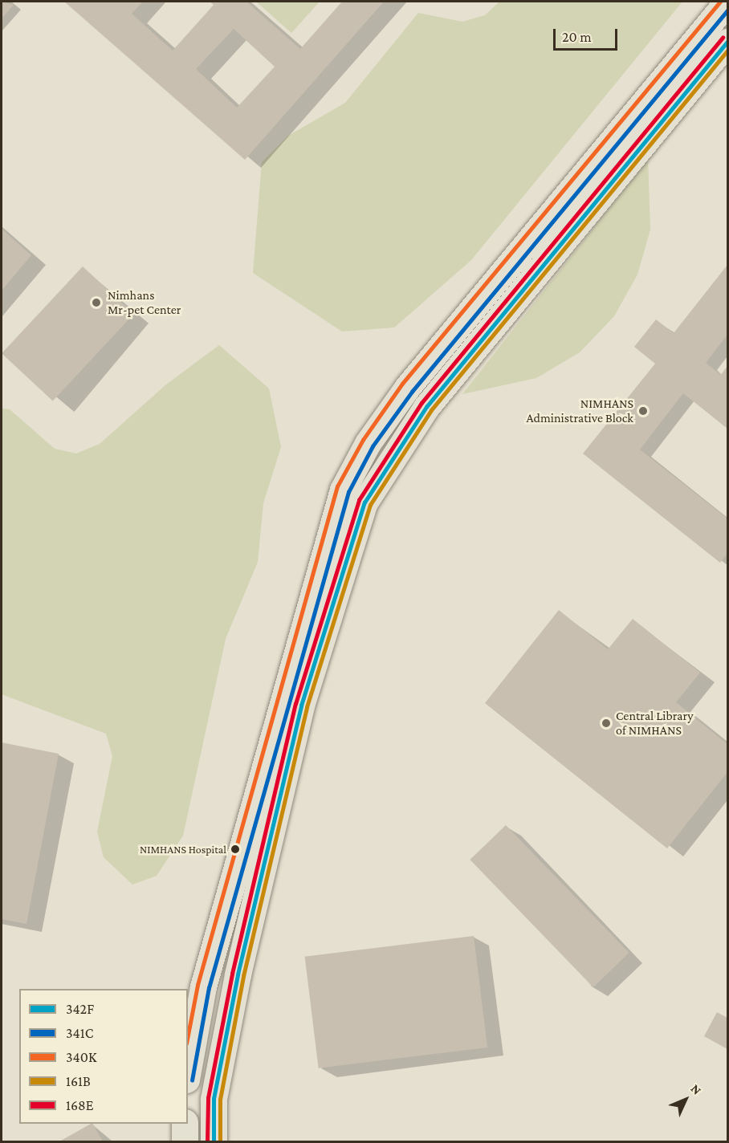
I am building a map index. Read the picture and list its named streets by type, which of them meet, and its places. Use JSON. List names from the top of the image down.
{
  "places": [
    "Nimhans Mr-pet Center",
    "NIMHANS Administrative Block",
    "Central Library of NIMHANS",
    "NIMHANS Hospital"
  ],
  "lines": [
    "transit line 340K",
    "transit line 341C",
    "transit line 168E",
    "transit line 342F",
    "transit line 161B"
  ],
  "legend": [
    "342F",
    "341C",
    "340K",
    "161B",
    "168E"
  ],
  "scale_bar": "20 m",
  "north": "top right"
}
